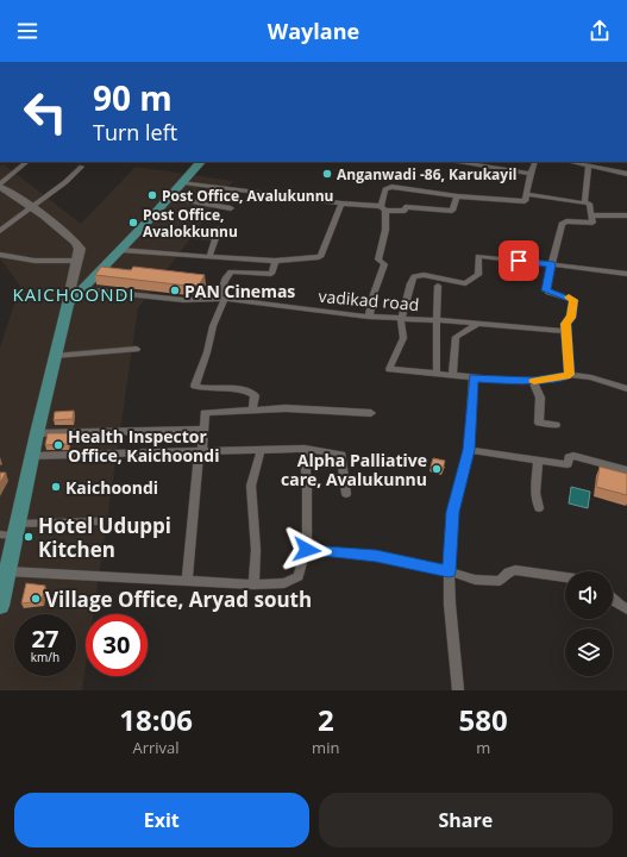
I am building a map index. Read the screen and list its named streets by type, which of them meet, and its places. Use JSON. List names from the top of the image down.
{
  "streets": {
    "street": ["vadikad road"]
  },
  "districts": ["KAICHOONDI"],
  "places": [
    "Anganwadi -86, Karukayil",
    "Post Office, Avalukunnu",
    "Post Office, Avalokkunnu",
    "PAN Cinemas",
    "Health Inspector Office, Kaichoondi",
    "Alpha Palliative care, Avalukunnu",
    "Kaichoondi",
    "Hotel Uduppi Kitchen",
    "Village Office, Aryad south"
  ],
  "page": {
    "header": "Waylane",
    "turn": ["90 m", "Turn left"],
    "speed": "27 km/h",
    "limit": "30",
    "eta": [
      "18:06",
      "Arrival",
      "2",
      "min",
      "580",
      "m"
    ],
    "buttons": ["Exit", "Share"]
  }
}
